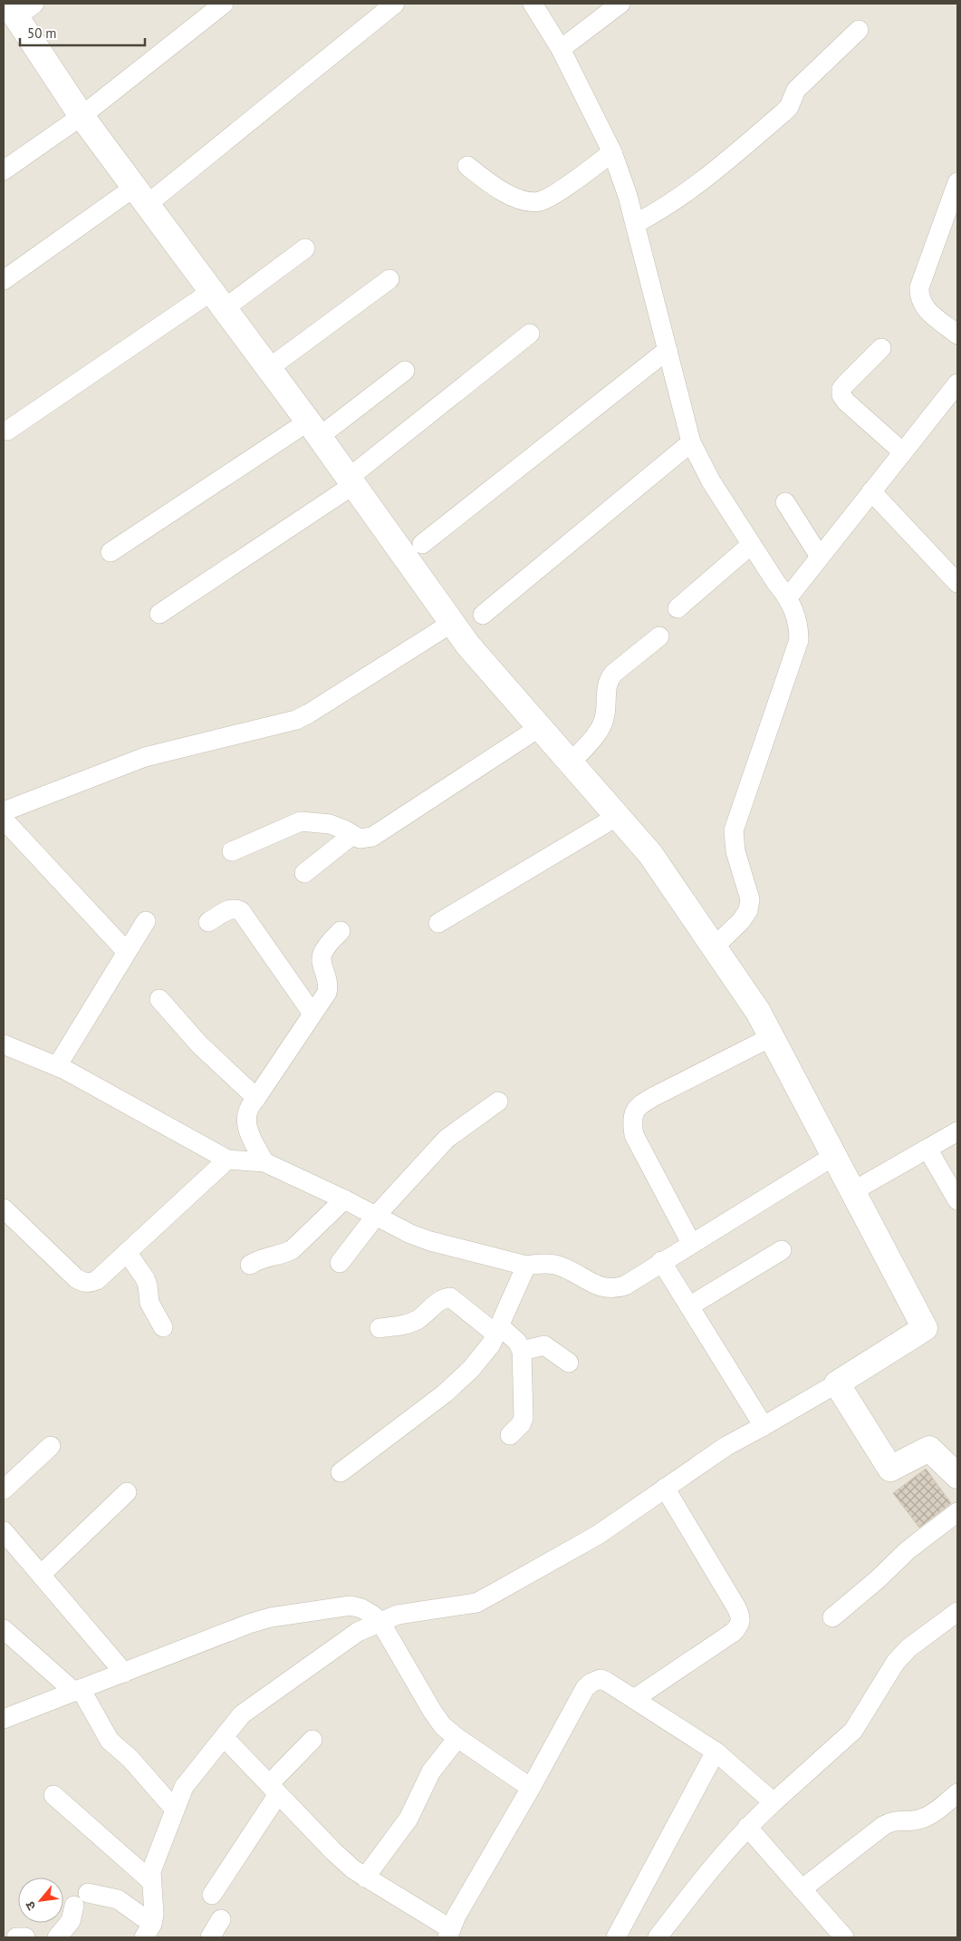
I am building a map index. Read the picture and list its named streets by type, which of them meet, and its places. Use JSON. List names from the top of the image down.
{
  "scale_bar": "50 m",
  "north": "bottom left"
}
